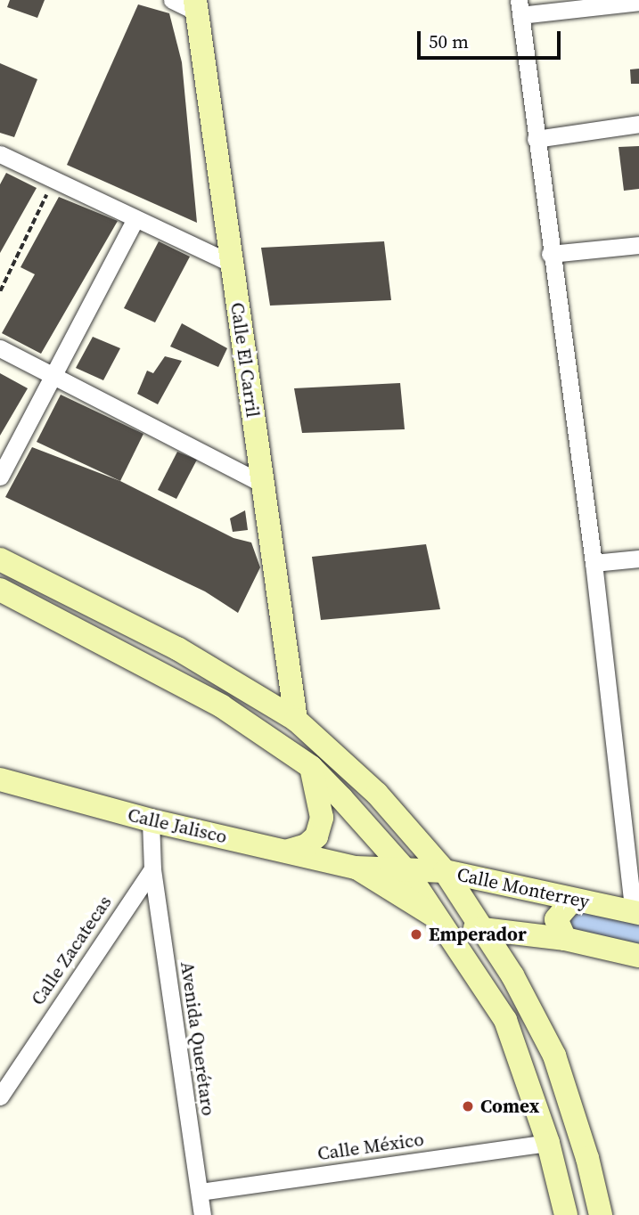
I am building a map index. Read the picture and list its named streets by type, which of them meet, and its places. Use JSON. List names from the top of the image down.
{
  "streets": {
    "main road": ["Calle El Carril", "Calle Jalisco", "Calle Monterrey"],
    "street": ["Calle Zacatecas", "Avenida Querétaro", "Calle México"]
  },
  "crossings": [
    ["Calle Jalisco", "Calle Monterrey"],
    ["Calle Zacatecas", "Avenida Querétaro"],
    ["Avenida Querétaro", "Calle México"]
  ],
  "places": ["Emperador", "Comex"],
  "scale_bar": "50 m"
}
